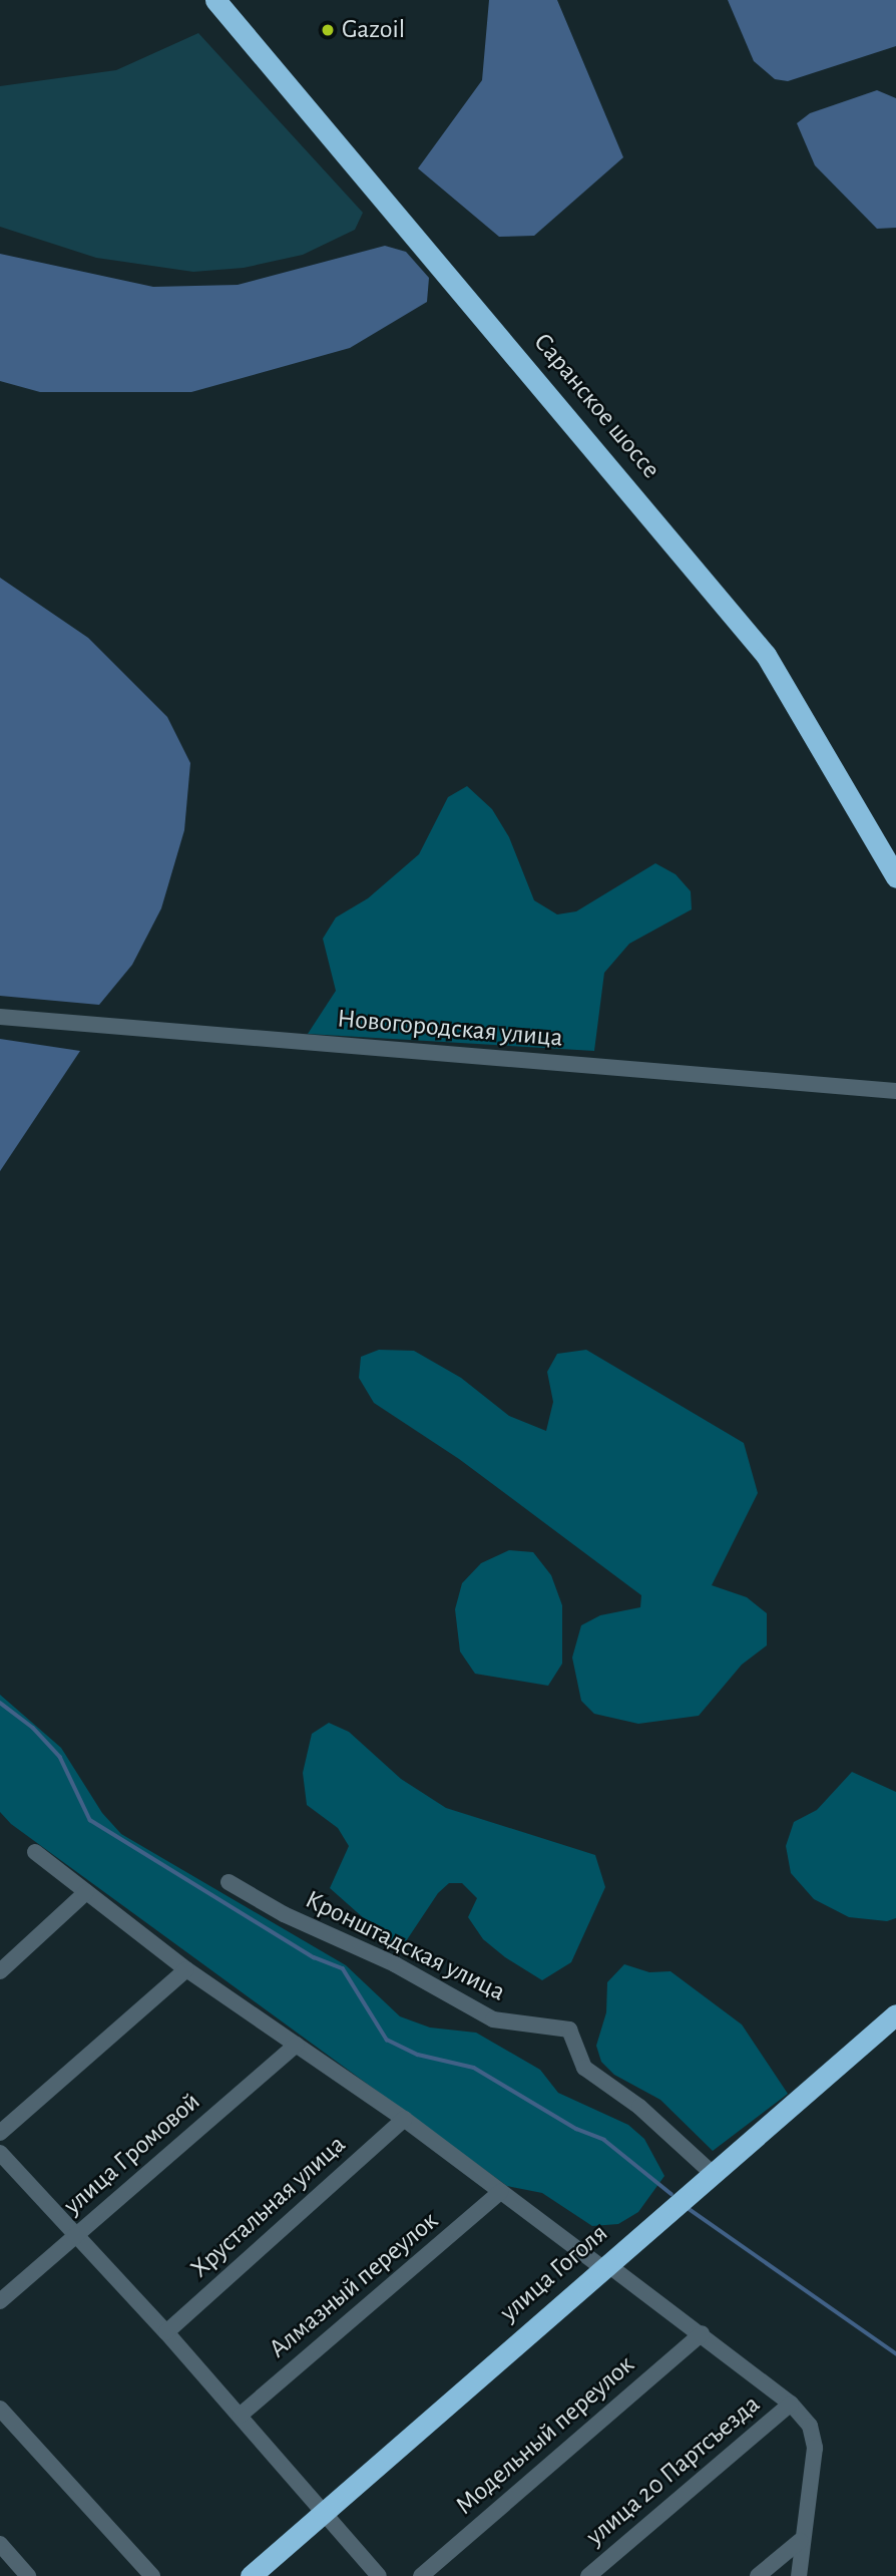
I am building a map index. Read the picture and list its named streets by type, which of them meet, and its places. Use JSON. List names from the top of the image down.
{
  "streets": {
    "highway": ["Саранское шоссе", "улица Гоголя"],
    "street": [
      "Новогородская улица",
      "Кронштадская улица",
      "улица Громовой",
      "Хрустальная улица",
      "Алмазный переулок",
      "Модельный переулок",
      "улица 20 Партсъезда"
    ]
  },
  "crossings": [
    ["Кронштадская улица", "улица Гоголя"]
  ],
  "places": ["Gazoil"]
}
